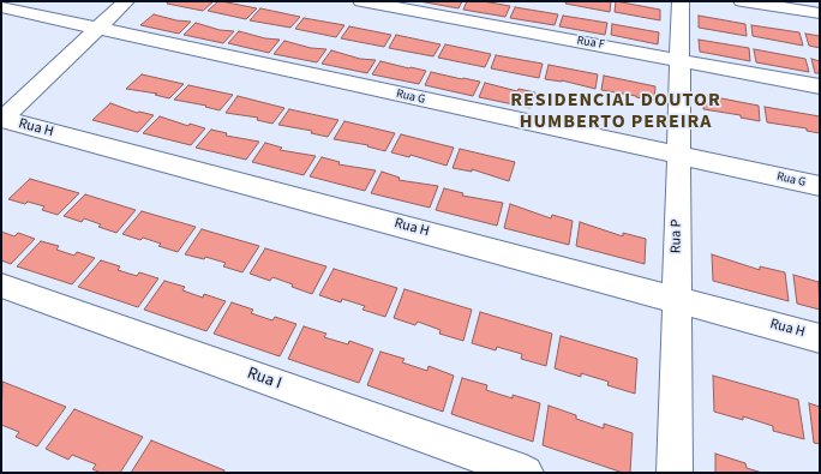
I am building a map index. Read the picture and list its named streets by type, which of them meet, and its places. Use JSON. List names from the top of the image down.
{
  "streets": {
    "street": [
      "Rua F",
      "Rua G",
      "Rua H",
      "Rua P",
      "Rua I"
    ]
  },
  "crossings": [
    ["Rua F", "Rua P"],
    ["Rua G", "Rua P"],
    ["Rua H", "Rua P"]
  ],
  "districts": ["RESIDENCIAL DOUTOR HUMBERTO PEREIRA"]
}
